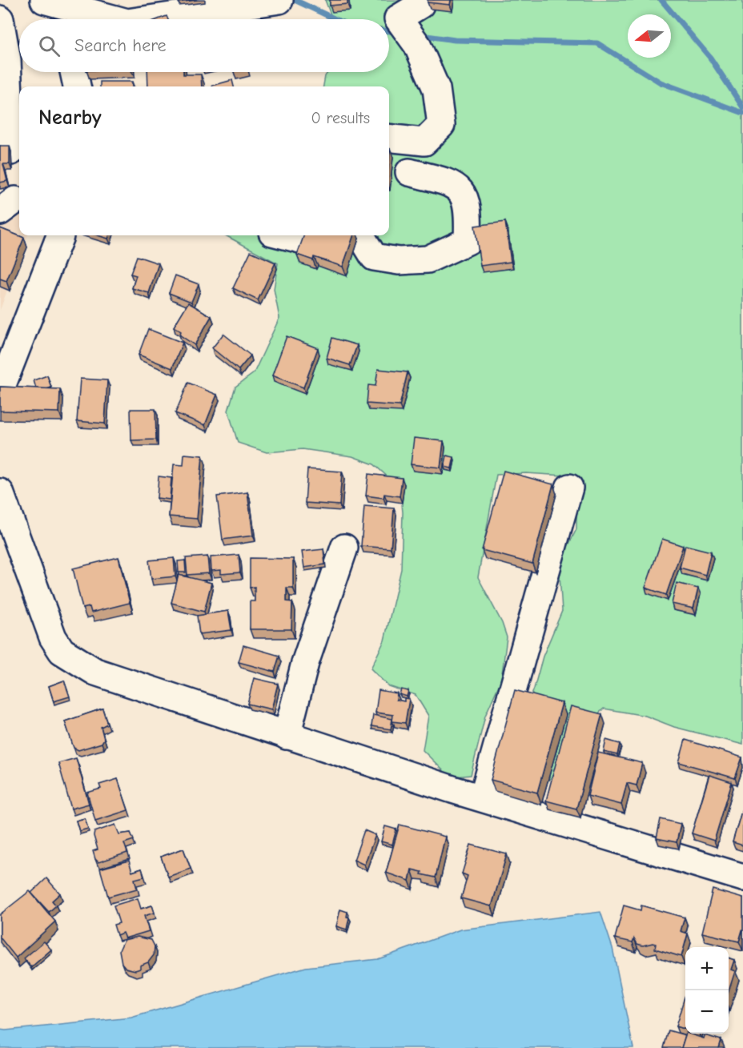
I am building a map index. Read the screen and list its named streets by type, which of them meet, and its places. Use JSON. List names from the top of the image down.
{
  "north": "left",
  "page": {
    "search": "Search here",
    "heading": ["Nearby", "0 results"],
    "map_buttons": ["+", "−"]
  }
}
